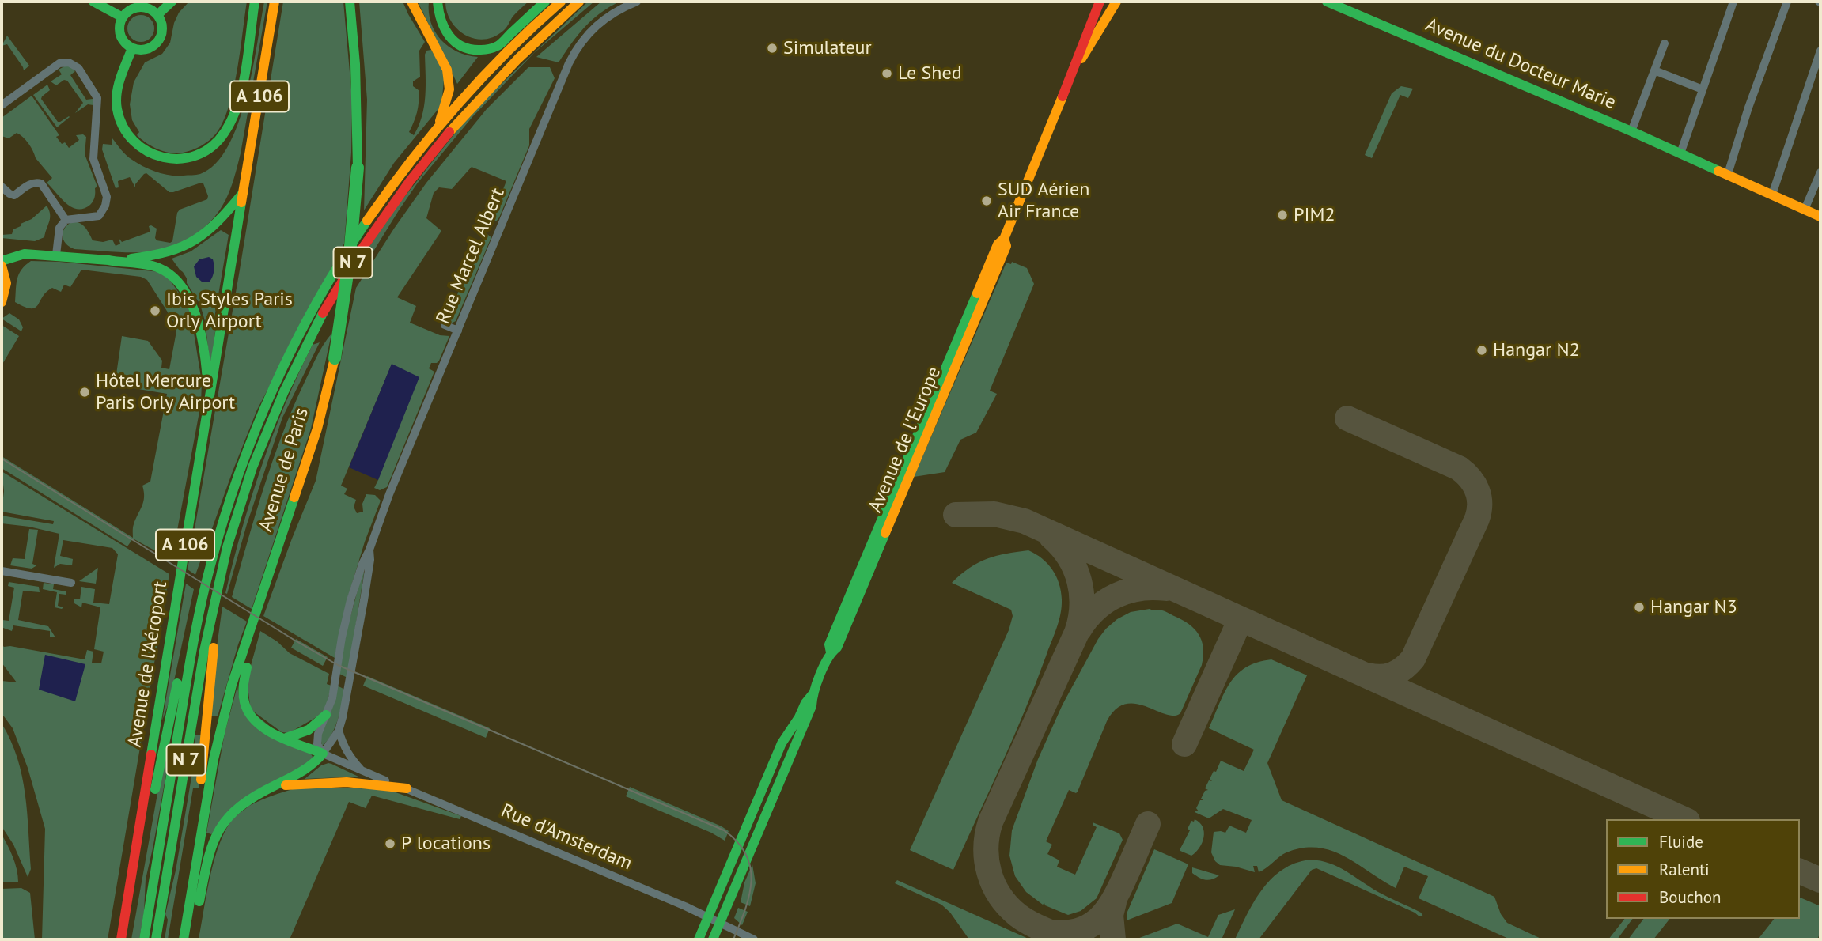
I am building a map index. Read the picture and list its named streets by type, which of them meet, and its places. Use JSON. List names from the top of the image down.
{
  "streets": {
    "main road": [
      "Avenue du Docteur Marie",
      "A 106",
      "N 7",
      "Avenue de l'Europe",
      "Avenue de Paris",
      "Avenue de l'Aéroport"
    ],
    "street": ["Rue Marcel Albert", "Rue d'Amsterdam"]
  },
  "crossings": [
    ["Rue Marcel Albert", "Rue d'Amsterdam"],
    ["Avenue de l'Europe", "Rue d'Amsterdam"]
  ],
  "places": [
    "Simulateur",
    "Le Shed",
    "SUD Aérien Air France",
    "PIM2",
    "Ibis Styles Paris Orly Airport",
    "Hangar N2",
    "Hôtel Mercure Paris Orly Airport",
    "Hangar N3",
    "P locations"
  ],
  "legend": ["Fluide", "Ralenti", "Bouchon"]
}
